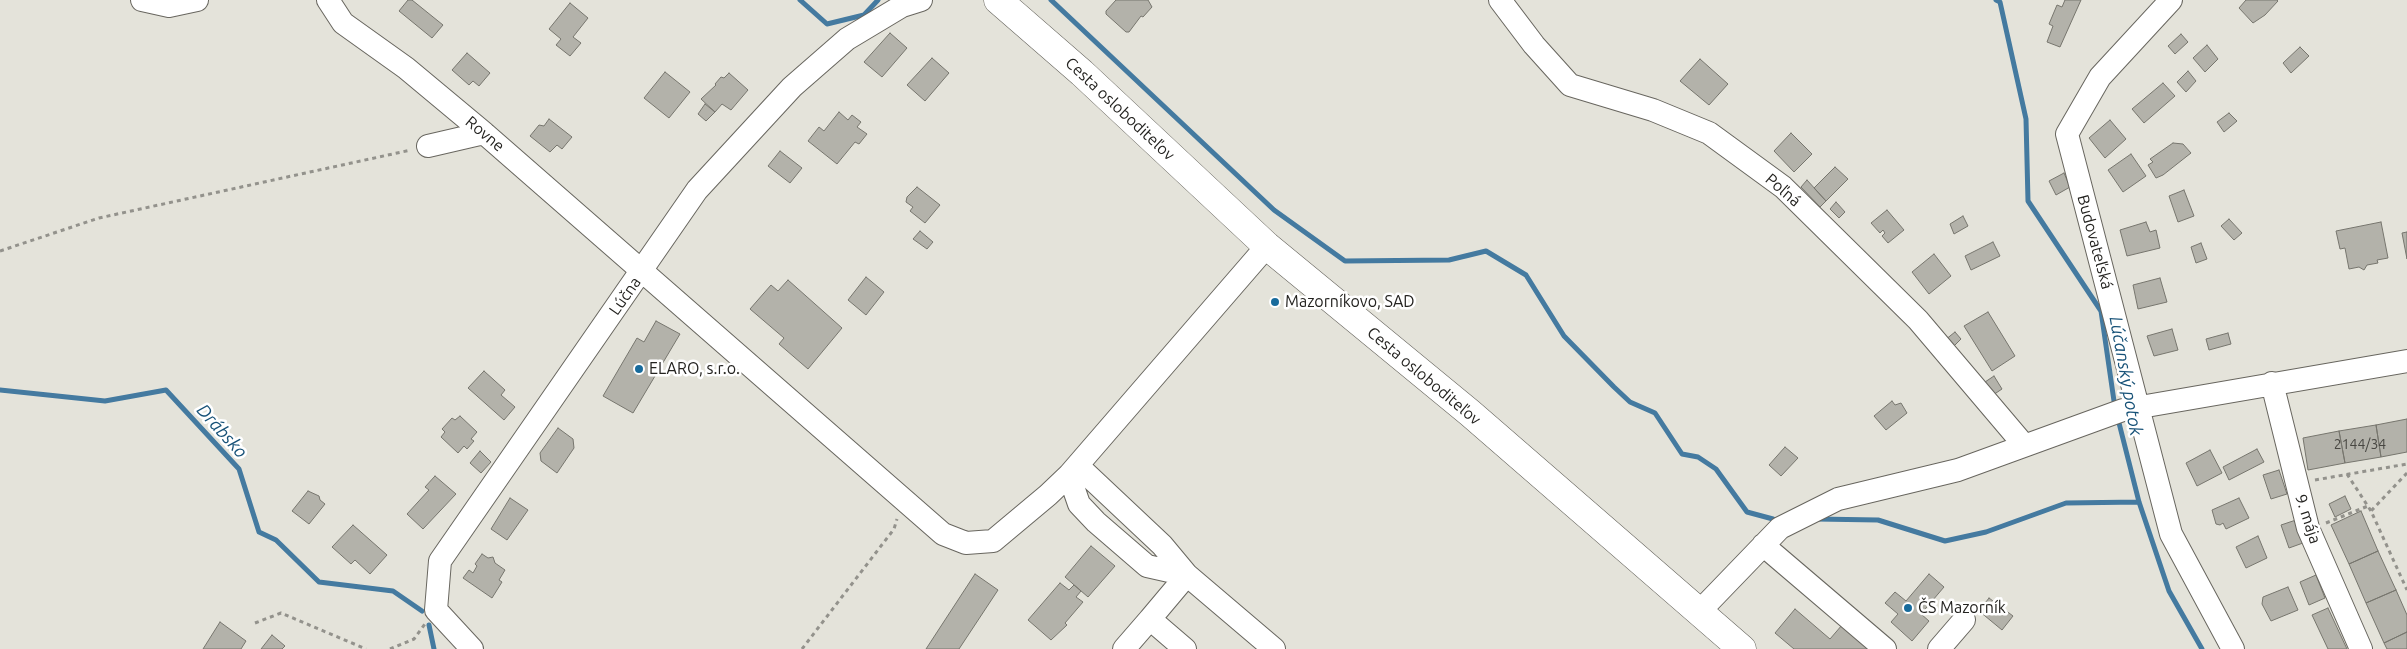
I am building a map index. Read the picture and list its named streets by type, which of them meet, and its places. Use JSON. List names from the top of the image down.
{
  "streets": {
    "main road": ["Cesta osloboditeľov"],
    "street": [
      "Rovne",
      "Poľná",
      "Budovateľská",
      "Lúčna",
      "9. mája"
    ]
  },
  "crossings": [
    ["Cesta osloboditeľov", "Rovne"],
    ["Rovne", "Lúčna"]
  ],
  "water": ["Lúčanský potok", "Drábsko"],
  "places": ["Mazorníkovo, SAD", "ELARO, s.r.o.", "ČS Mazorník"],
  "house_numbers": ["2144/34"]
}
